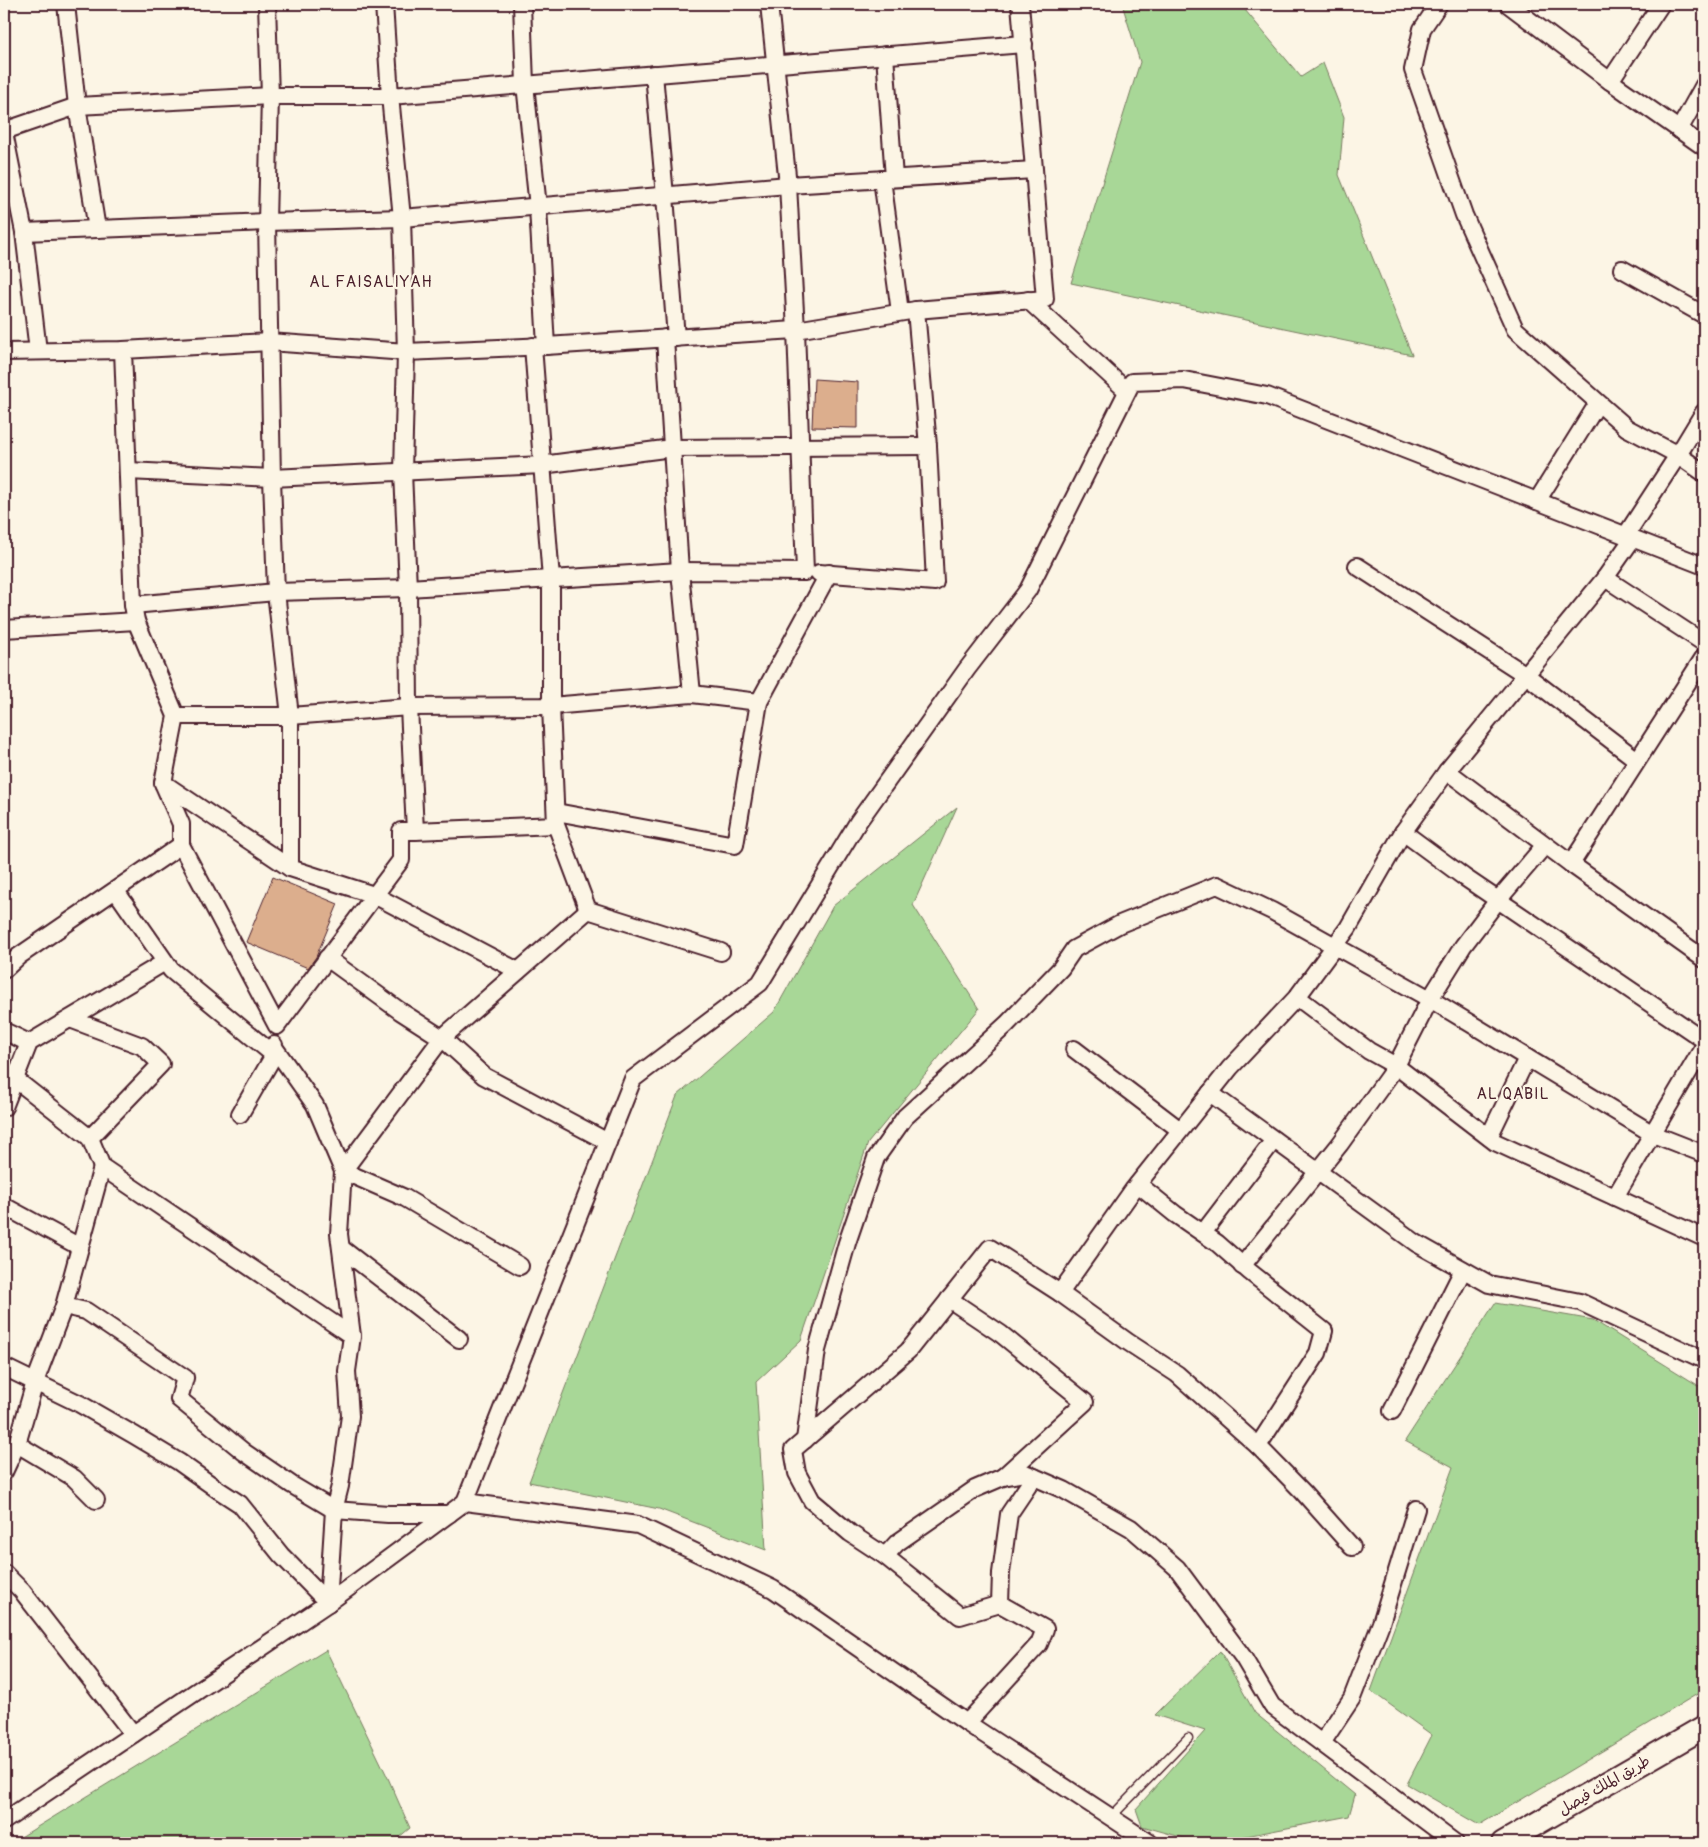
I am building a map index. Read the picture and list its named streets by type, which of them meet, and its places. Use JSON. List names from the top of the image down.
{
  "streets": {
    "street": ["طريق الملك فيصل"]
  },
  "districts": ["AL FAISALIYAH", "AL QABIL"]
}
